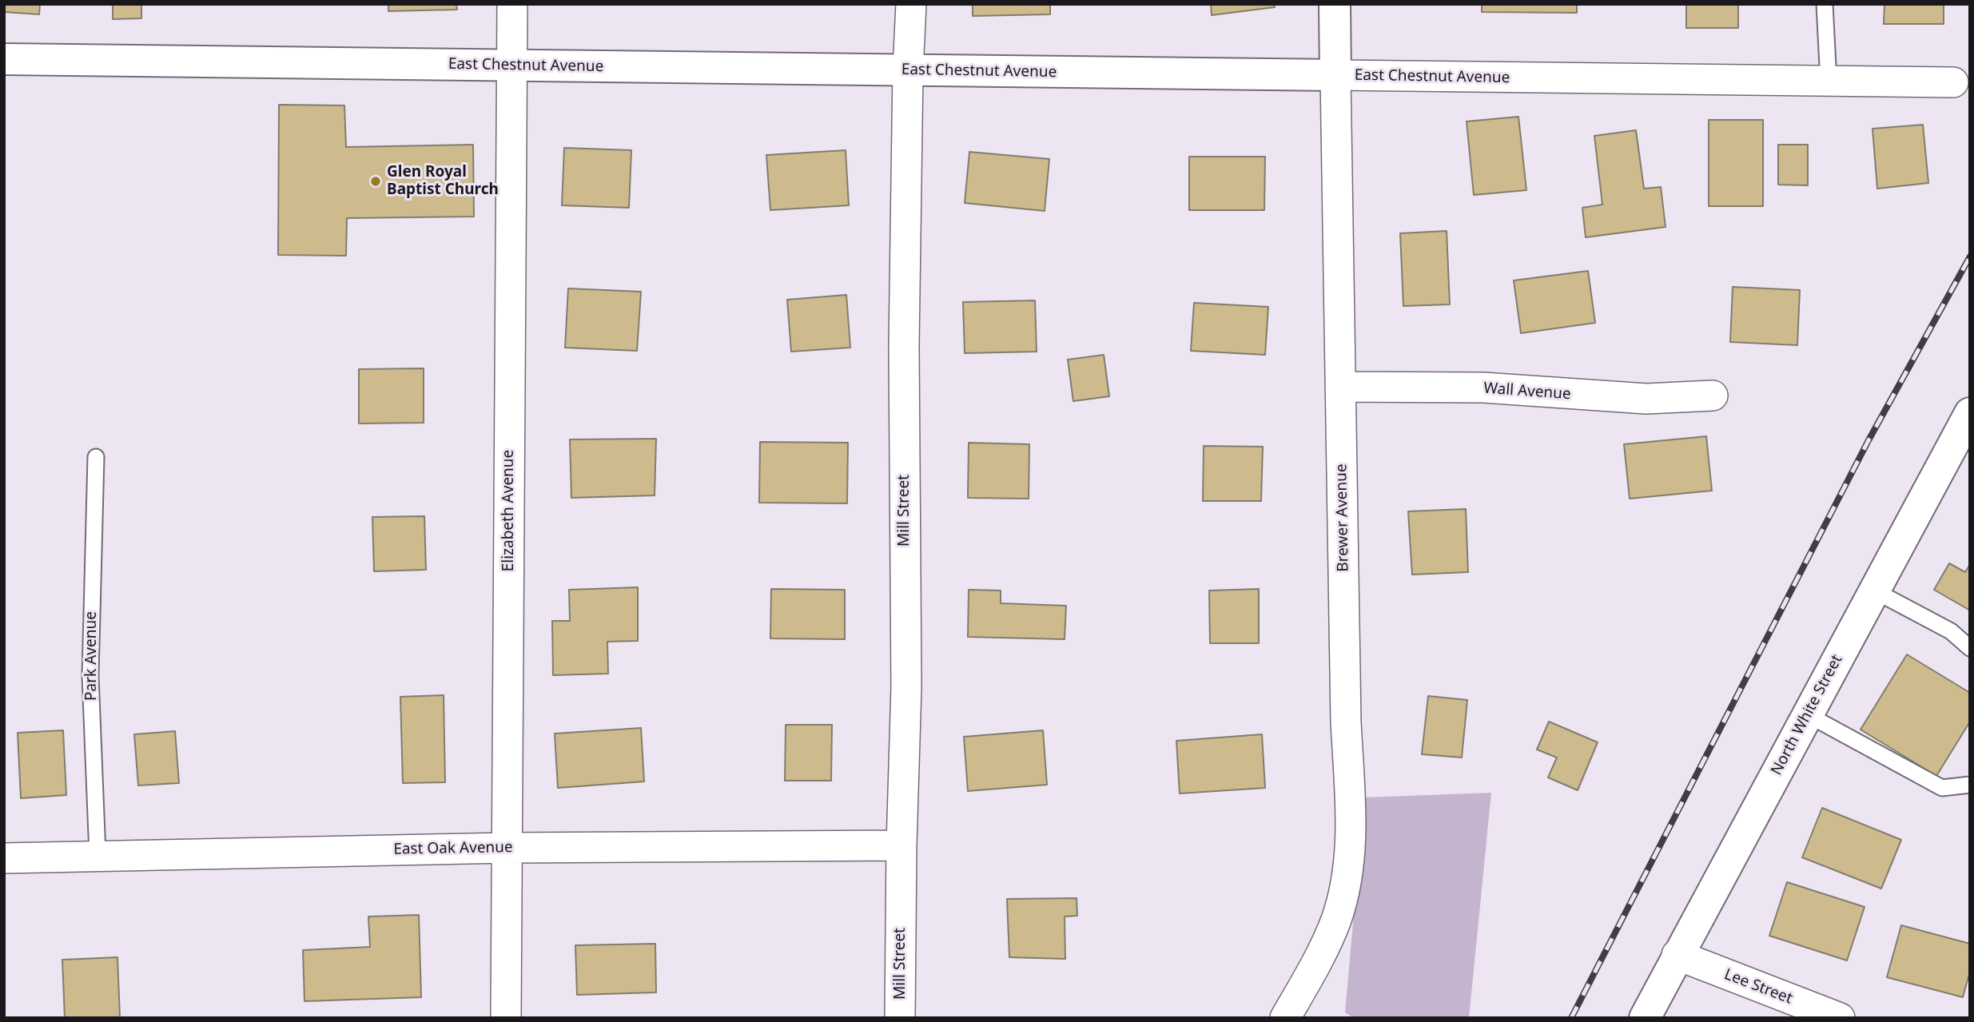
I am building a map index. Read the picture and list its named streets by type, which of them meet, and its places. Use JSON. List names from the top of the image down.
{
  "streets": {
    "street": [
      "East Chestnut Avenue",
      "Wall Avenue",
      "Elizabeth Avenue",
      "Mill Street",
      "Brewer Avenue",
      "North White Street",
      "East Oak Avenue",
      "Lee Street"
    ],
    "lane": ["Park Avenue"]
  },
  "crossings": [
    ["East Chestnut Avenue", "Elizabeth Avenue"],
    ["East Chestnut Avenue", "Mill Street"],
    ["East Chestnut Avenue", "Brewer Avenue"],
    ["Wall Avenue", "Brewer Avenue"],
    ["Elizabeth Avenue", "East Oak Avenue"],
    ["Mill Street", "East Oak Avenue"],
    ["Park Avenue", "East Oak Avenue"],
    ["North White Street", "Lee Street"]
  ],
  "places": ["Glen Royal Baptist Church"]
}
